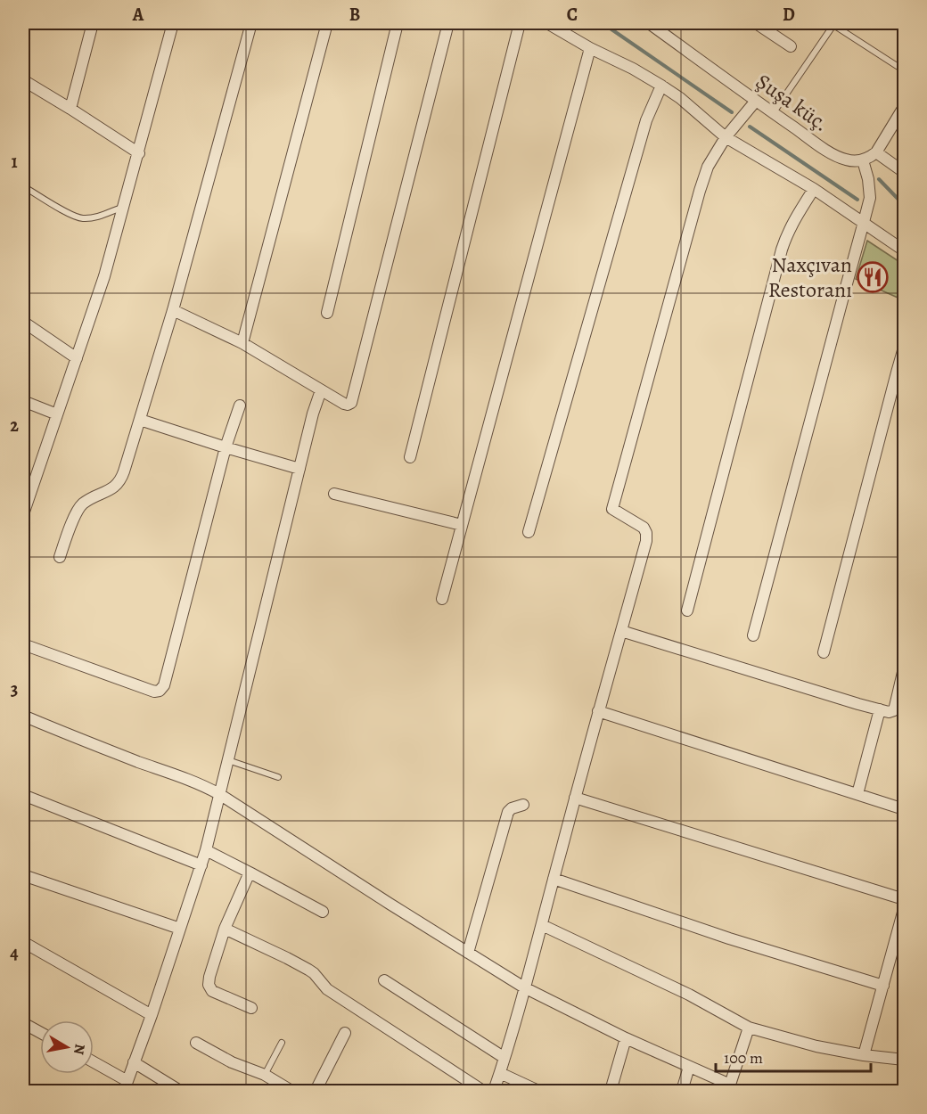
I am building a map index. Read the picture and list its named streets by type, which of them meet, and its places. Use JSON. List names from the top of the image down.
{
  "streets": {
    "street": ["Şuşa küç."]
  },
  "places": {
    "restaurant": ["Naxçıvan Restoranı"]
  },
  "scale_bar": "100 m",
  "north": "right",
  "grid": {
    "columns": [
      "A",
      "B",
      "C",
      "D"
    ],
    "rows": [
      "1",
      "2",
      "3",
      "4"
    ]
  }
}
